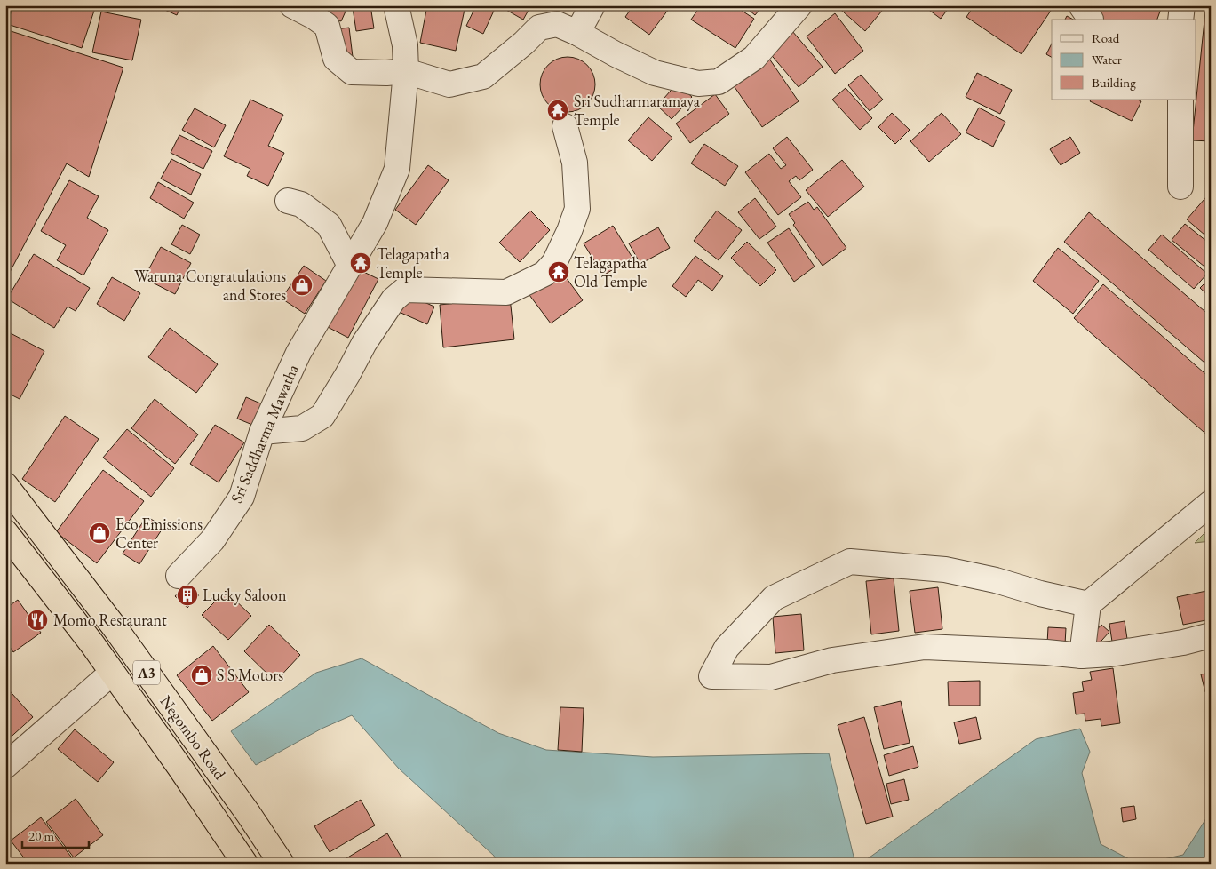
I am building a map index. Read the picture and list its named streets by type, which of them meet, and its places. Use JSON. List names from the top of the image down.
{
  "streets": {
    "highway": ["A3", "Negombo Road"],
    "street": ["Sri Saddharma Mawatha"]
  },
  "places": {
    "temple": ["Sri Sudharmaramaya Temple", "Telagapatha Temple", "Telagapatha Old Temple"],
    "shop": ["Waruna Congratulations and Stores", "Eco Emissions Center", "S S Motors"],
    "building": ["Lucky Saloon"],
    "restaurant": ["Momo Restaurant"]
  },
  "legend": ["Road", "Water", "Building"],
  "scale_bar": "20 m"
}
